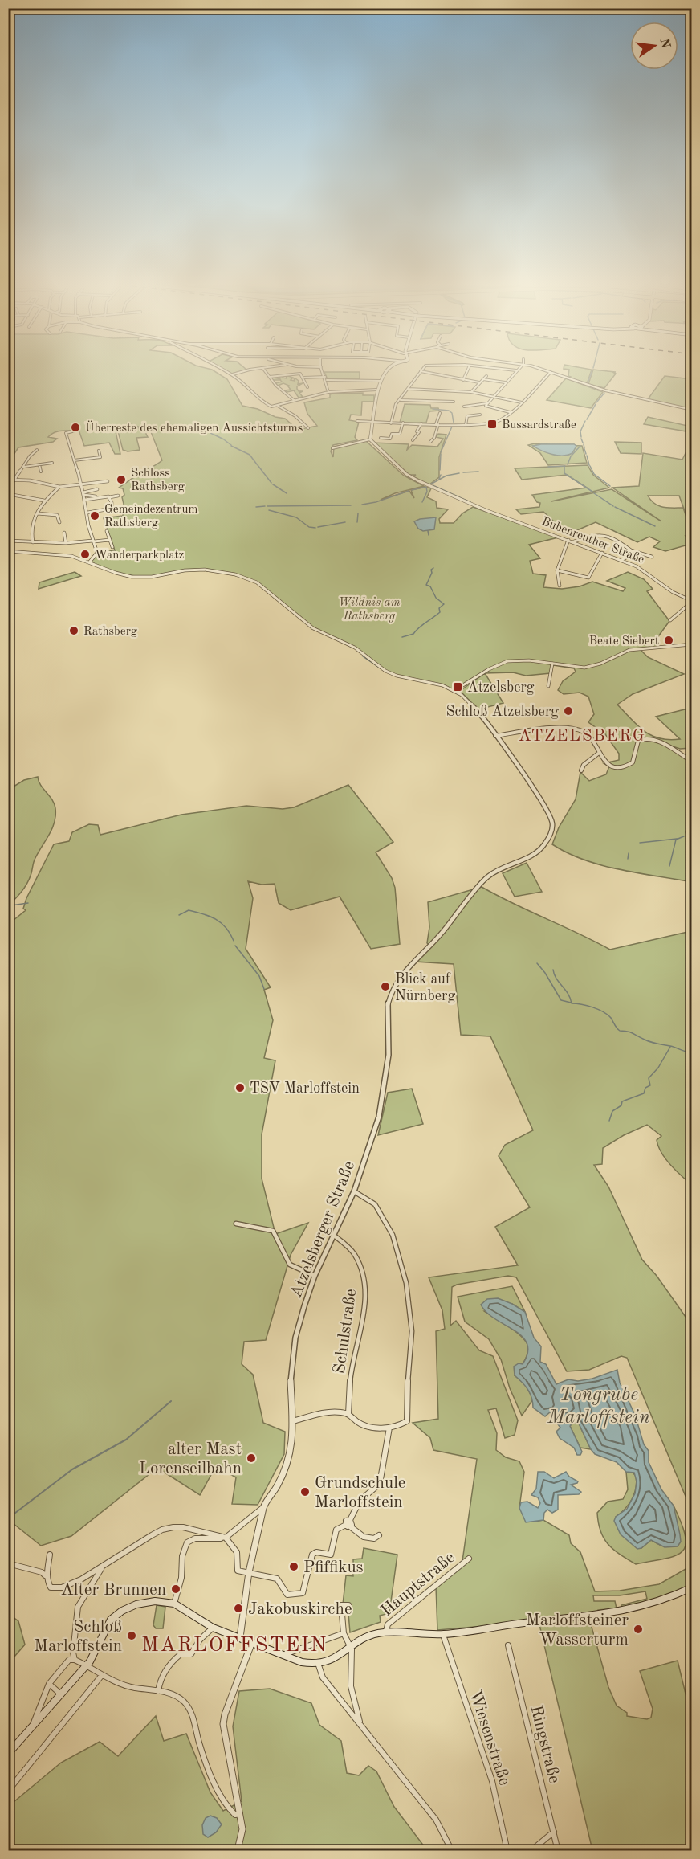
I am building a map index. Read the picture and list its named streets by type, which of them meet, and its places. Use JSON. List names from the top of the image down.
{
  "streets": {
    "main road": ["Hauptstraße"],
    "street": [
      "Bubenreuther Straße",
      "Atzelsberger Straße",
      "Schulstraße",
      "Wiesenstraße",
      "Ringstraße"
    ]
  },
  "crossings": [
    ["Atzelsberger Straße", "Schulstraße"],
    ["Hauptstraße", "Wiesenstraße"]
  ],
  "districts": ["ATZELSBERG", "MARLOFFSTEIN"],
  "water": ["Tongrube Marloffstein"],
  "parks": ["Wildnis am Rathsberg"],
  "places": {
    "transit": ["Bussardstraße", "Atzelsberg"],
    "other": [
      "Überreste des ehemaligen Aussichtsturms",
      "Schloss Rathsberg",
      "Gemeindezentrum Rathsberg",
      "Wanderparkplatz",
      "Rathsberg",
      "Beate Siebert",
      "Schloß Atzelsberg",
      "Blick auf Nürnberg",
      "TSV Marloffstein",
      "alter Mast Lorenseilbahn",
      "Grundschule Marloffstein",
      "Pfiffikus",
      "Alter Brunnen",
      "Jakobuskirche",
      "Marloffsteiner Wasserturm",
      "Schloß Marloffstein"
    ]
  },
  "north": "right"
}
